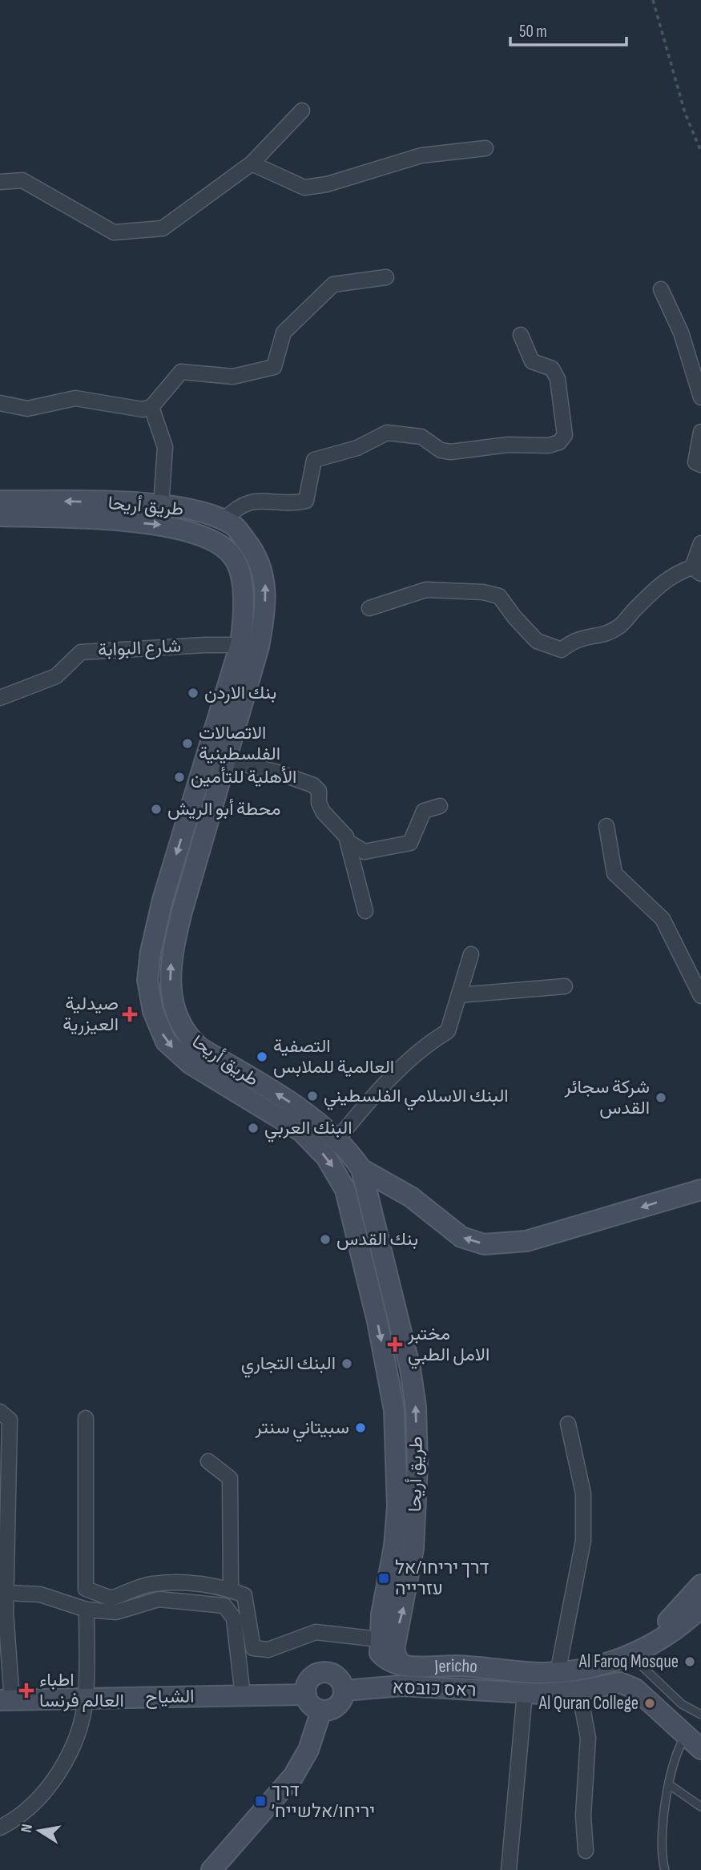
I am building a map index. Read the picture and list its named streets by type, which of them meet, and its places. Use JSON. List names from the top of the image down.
{
  "streets": {
    "main road": [
      "طريق أريحا",
      "Jericho",
      "ראס כובסא",
      "الشياح"
    ],
    "street": ["شارع البوابة"]
  },
  "crossings": [
    ["طريق أريحا", "شارع البوابة"],
    ["طريق أريحا", "Jericho"],
    ["ראס כובסא", "الشياح"]
  ],
  "places": {
    "other": [
      "بنك الاردن",
      "الاتصالات الفلسطينية",
      "الأهلية للتأمين",
      "محطة أبو الريش",
      "التصفية العالمية للملابس",
      "البنك الاسلامي الفلسطيني",
      "شركة سجائر القدس",
      "البنك العربي",
      "بنك القدس",
      "البنك التجاري",
      "سبيتاني سنتر",
      "Al Faroq Mosque",
      "Al Quran College"
    ],
    "health": ["صيدلية العيزرية", "مختبر الامل الطبي", "اطباء العالم فرنسا"],
    "transit": ["דרך יריחו/אל עזרייה", "דרך יריחו/אלשייח׳"]
  },
  "scale_bar": "50 m",
  "north": "left"
}
